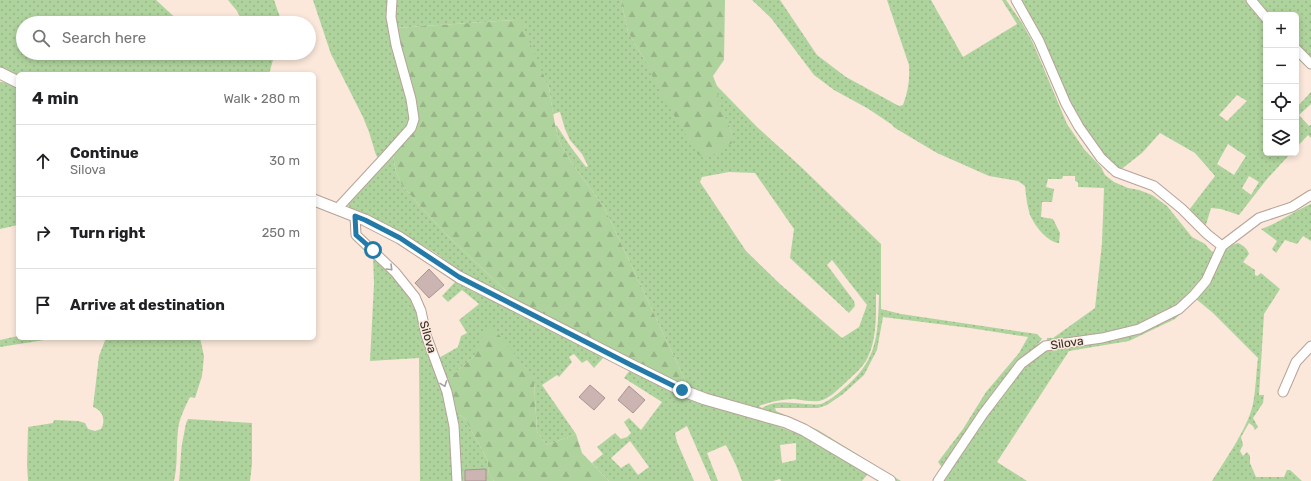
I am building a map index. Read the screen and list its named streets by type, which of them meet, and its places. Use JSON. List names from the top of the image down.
{
  "streets": {
    "street": ["Silova"]
  },
  "one_way": ["Silova"],
  "page": {
    "map_buttons": ["+", "−"],
    "search": "Search here",
    "heading": ["4 min", "Walk · 280 m"],
    "list": [
      ["Continue", "Silova", "30 m"],
      ["Turn right", "250 m"],
      "Arrive at destination"
    ]
  }
}
